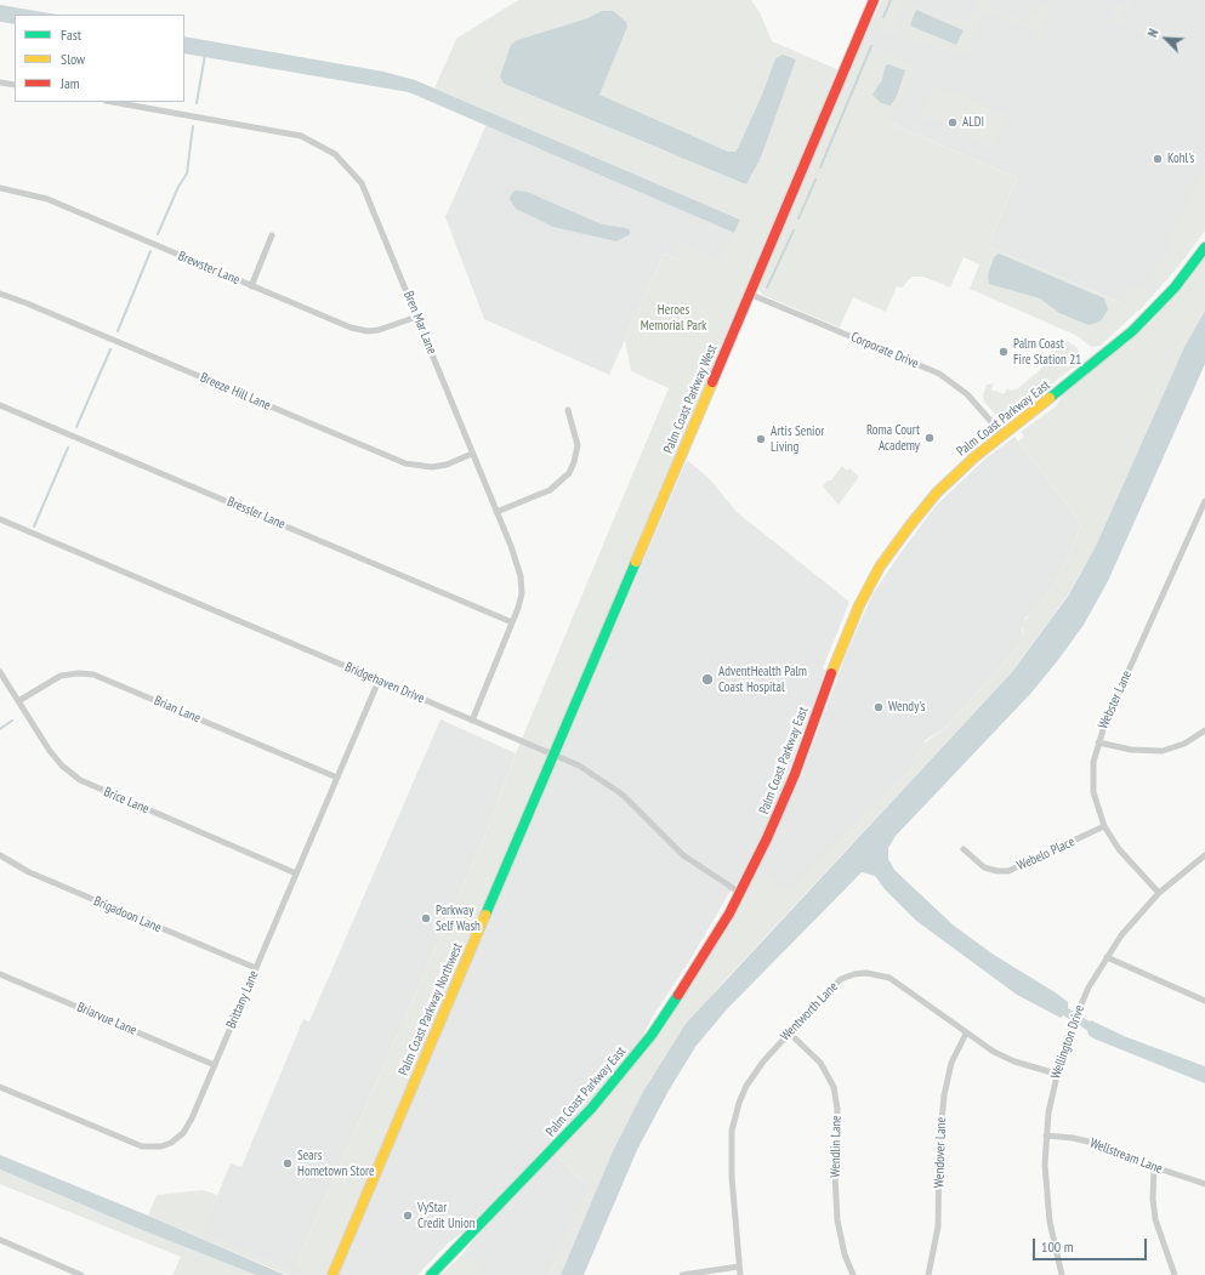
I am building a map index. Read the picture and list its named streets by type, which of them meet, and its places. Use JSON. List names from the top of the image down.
{
  "streets": {
    "main road": ["Palm Coast Parkway West", "Palm Coast Parkway East", "Palm Coast Parkway Northwest"],
    "street": [
      "Brewster Lane",
      "Bren Mar Lane",
      "Corporate Drive",
      "Breeze Hill Lane",
      "Bressler Lane",
      "Bridgehaven Drive",
      "Webster Lane",
      "Brian Lane",
      "Brice Lane",
      "Webelo Place",
      "Brigadoon Lane",
      "Brittany Lane",
      "Wentworth Lane",
      "Briarvue Lane",
      "Wellington Drive",
      "Wendlin Lane",
      "Wendover Lane",
      "Wellstream Lane"
    ]
  },
  "crossings": [
    ["Brewster Lane", "Bren Mar Lane"],
    ["Bren Mar Lane", "Breeze Hill Lane"],
    ["Bren Mar Lane", "Bressler Lane"],
    ["Bren Mar Lane", "Bridgehaven Drive"],
    ["Corporate Drive", "Palm Coast Parkway West"],
    ["Corporate Drive", "Palm Coast Parkway East"],
    ["Palm Coast Parkway West", "Bridgehaven Drive"],
    ["Palm Coast Parkway West", "Palm Coast Parkway Northwest"],
    ["Palm Coast Parkway East", "Bridgehaven Drive"],
    ["Bridgehaven Drive", "Brittany Lane"],
    ["Bridgehaven Drive", "Palm Coast Parkway Northwest"],
    ["Webster Lane", "Webelo Place"],
    ["Webster Lane", "Wellington Drive"],
    ["Brian Lane", "Brice Lane"],
    ["Brian Lane", "Brittany Lane"],
    ["Brice Lane", "Brittany Lane"],
    ["Brigadoon Lane", "Brittany Lane"],
    ["Brittany Lane", "Briarvue Lane"],
    ["Wentworth Lane", "Wellington Drive"],
    ["Wentworth Lane", "Wendlin Lane"],
    ["Wentworth Lane", "Wendover Lane"],
    ["Wellington Drive", "Wellstream Lane"]
  ],
  "parks": ["Heroes Memorial Park"],
  "places": [
    "ALDI",
    "Kohl's",
    "Palm Coast Fire Station 21",
    "Roma Court Academy",
    "Artis Senior Living",
    "AdventHealth Palm Coast Hospital",
    "Wendy's",
    "Parkway Self Wash",
    "Sears Hometown Store",
    "VyStar Credit Union"
  ],
  "legend": ["Fast", "Slow", "Jam"],
  "scale_bar": "100 m",
  "north": "top left"
}
